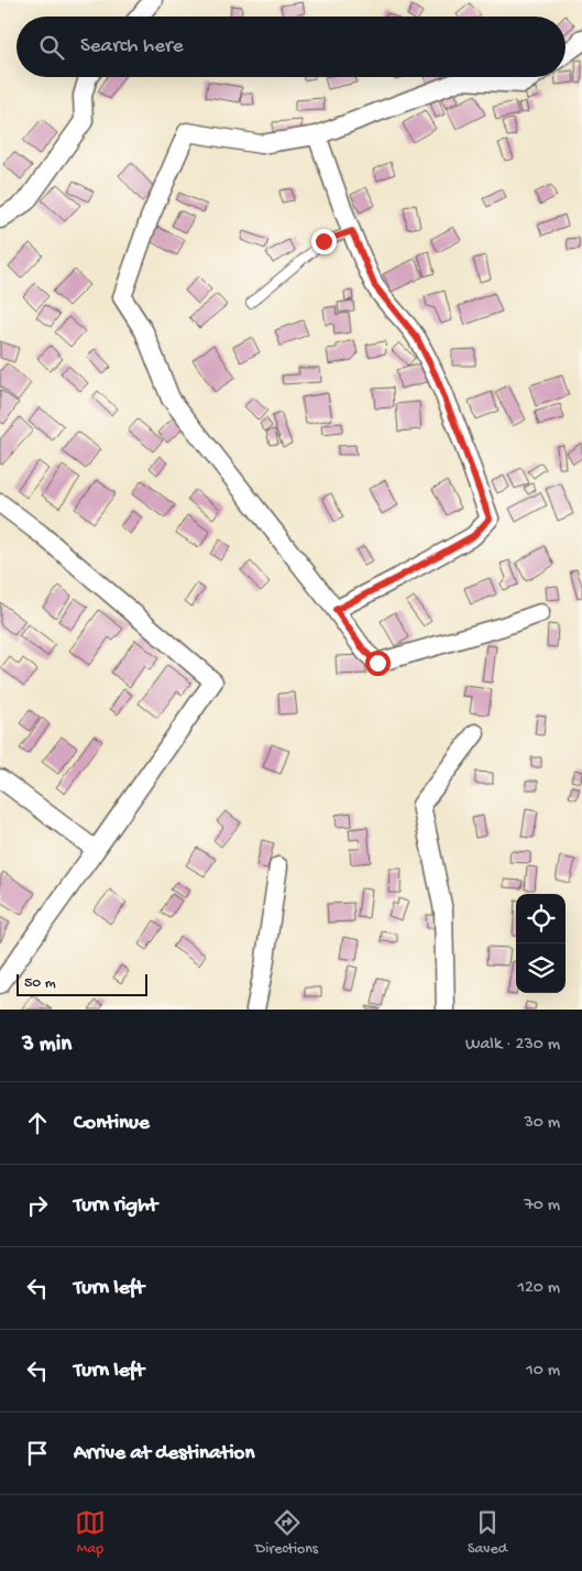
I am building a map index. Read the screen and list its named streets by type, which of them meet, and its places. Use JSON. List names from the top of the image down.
{
  "scale_bar": "50 m",
  "page": {
    "search": "Search here",
    "scale": "50 m",
    "heading": ["3 min", "Walk · 230 m"],
    "list": [
      ["Continue", "30 m"],
      ["Turn right", "70 m"],
      ["Turn left", "120 m"],
      ["Turn left", "10 m"],
      "Arrive at destination"
    ],
    "nav": ["Map", "Directions", "Saved"]
  }
}
